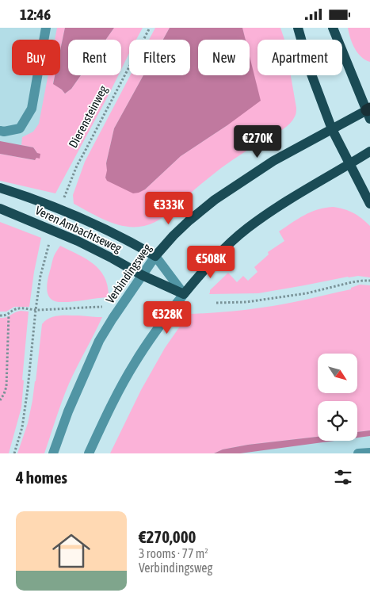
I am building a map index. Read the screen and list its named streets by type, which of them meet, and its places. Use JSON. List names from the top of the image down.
{
  "streets": {
    "main road": ["Veren Ambachtseweg", "Verbindingsweg"],
    "path": ["Dierensteinweg"]
  },
  "crossings": [
    ["Veren Ambachtseweg", "Verbindingsweg"]
  ],
  "north": "bottom right",
  "page": {
    "status": "12:46",
    "chip": [
      "Buy",
      "Rent",
      "Filters",
      "New",
      "Apartment"
    ],
    "price": [
      "€270K",
      "€333K",
      "€508K",
      "€328K"
    ],
    "heading": "4 homes",
    "list": [
      {
        "name": "€270,000",
        "note": "3 rooms · 77 m² · Verbindingsweg"
      }
    ]
  }
}
